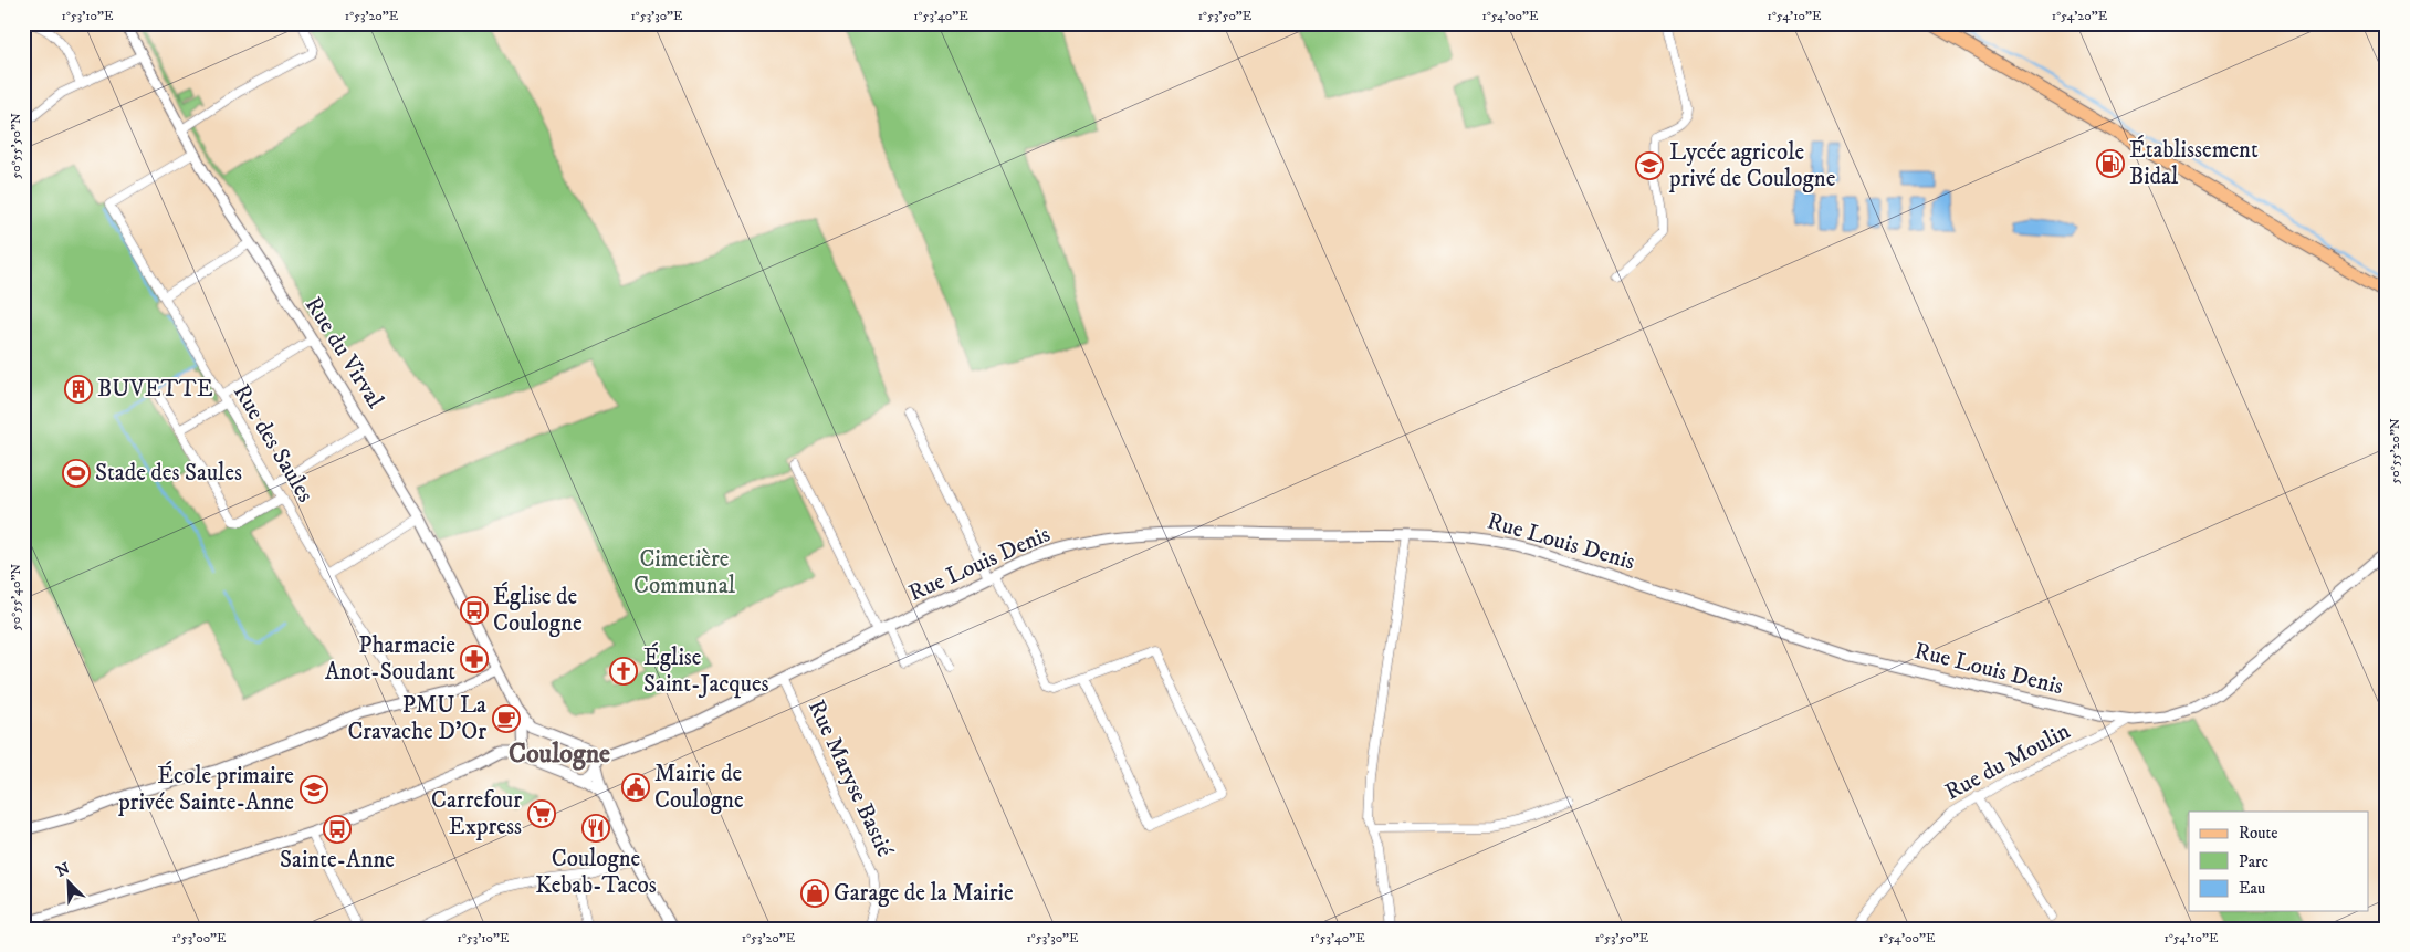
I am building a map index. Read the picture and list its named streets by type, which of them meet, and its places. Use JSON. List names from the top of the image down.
{
  "streets": {
    "street": [
      "Rue du Virval",
      "Rue des Saules",
      "Rue Louis Denis",
      "Rue du Moulin",
      "Rue Maryse Bastié"
    ]
  },
  "crossings": [
    ["Rue du Virval", "Rue des Saules"],
    ["Rue Louis Denis", "Rue du Moulin"],
    ["Rue Louis Denis", "Rue Maryse Bastié"]
  ],
  "districts": ["Coulogne"],
  "parks": ["Cimetière Communal"],
  "places": {
    "fuel station": ["Établissement Bidal"],
    "school or university": ["Lycée agricole privé de Coulogne", "École primaire privée Sainte-Anne"],
    "building": ["BUVETTE"],
    "sports": ["Stade des Saules"],
    "bus stop": ["Église de Coulogne", "Sainte-Anne"],
    "pharmacy": ["Pharmacie Anot-Soudant"],
    "church": ["Église Saint-Jacques"],
    "cafe": ["PMU La Cravache D'Or"],
    "public building": ["Mairie de Coulogne"],
    "supermarket": ["Carrefour Express"],
    "restaurant": ["Coulogne Kebab-Tacos"],
    "shop": ["Garage de la Mairie"]
  },
  "legend": ["Route", "Parc", "Eau"],
  "north": "top left",
  "coordinates": [
    "1°53'10\"E",
    "1°53'20\"E",
    "1°53'30\"E",
    "1°53'40\"E",
    "1°53'50\"E",
    "1°54'00\"E",
    "1°54'10\"E",
    "1°54'20\"E",
    "50°55'50\"N",
    "50°55'20\"N",
    "50°55'40\"N",
    "1°53'00\"E"
  ]
}
